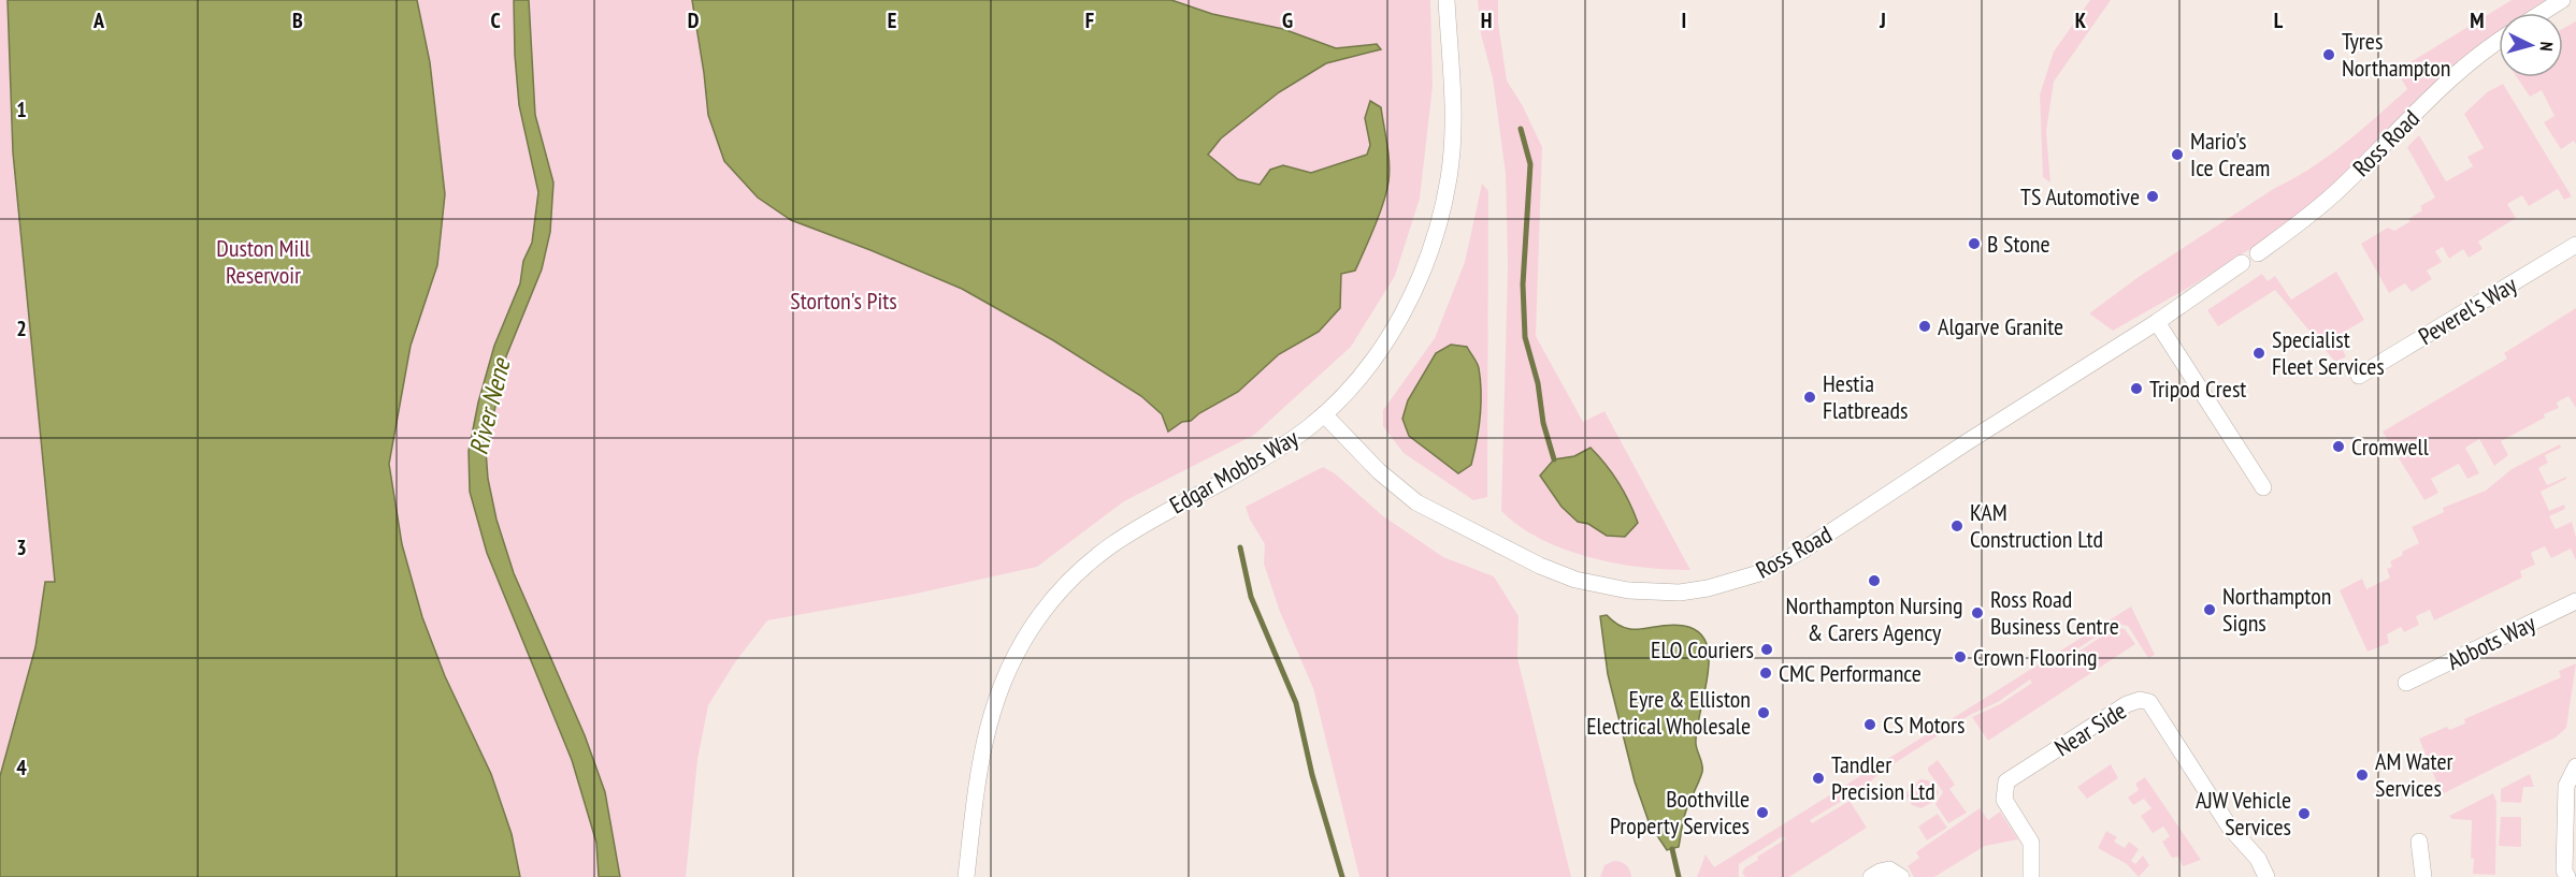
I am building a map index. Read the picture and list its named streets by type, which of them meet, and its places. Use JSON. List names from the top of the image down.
{
  "streets": {
    "street": [
      "Ross Road",
      "Peverel's Way",
      "Edgar Mobbs Way",
      "Abbots Way",
      "Near Side"
    ]
  },
  "crossings": [
    ["Ross Road", "Edgar Mobbs Way"]
  ],
  "water": ["River Nene"],
  "parks": ["Duston Mill Reservoir", "Storton's Pits"],
  "places": [
    "Tyres Northampton",
    "Mario's Ice Cream",
    "TS Automotive",
    "B Stone",
    "Algarve Granite",
    "Specialist Fleet Services",
    "Tripod Crest",
    "Hestia Flatbreads",
    "Cromwell",
    "KAM Construction Ltd",
    "Northampton Nursing & Carers Agency",
    "Northampton Signs",
    "Ross Road Business Centre",
    "ELO Couriers",
    "Crown Flooring",
    "CMC Performance",
    "Eyre & Elliston Electrical Wholesale",
    "CS Motors",
    "AM Water Services",
    "Tandler Precision Ltd",
    "Boothville Property Services",
    "AJW Vehicle Services"
  ],
  "north": "right",
  "grid": {
    "columns": [
      "A",
      "B",
      "C",
      "D",
      "E",
      "F",
      "G",
      "H",
      "I",
      "J",
      "K",
      "L",
      "M"
    ],
    "rows": [
      "1",
      "2",
      "3",
      "4"
    ]
  }
}
